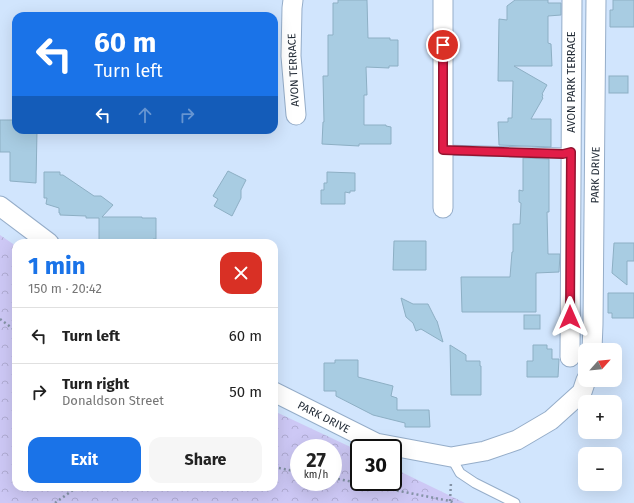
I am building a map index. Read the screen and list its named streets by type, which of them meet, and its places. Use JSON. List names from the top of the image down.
{
  "streets": {
    "street": ["AVON TERRACE", "AVON PARK TERRACE", "PARK DRIVE"]
  },
  "north": "top right",
  "page": {
    "turn": ["60 m", "Turn left"],
    "heading": ["1 min", "150 m · 20:42"],
    "list": [
      {
        "name": "Turn left",
        "value": "60 m"
      },
      {
        "name": "Turn right",
        "note": "Donaldson Street",
        "value": "50 m"
      }
    ],
    "map_buttons": ["+", "−"],
    "buttons": ["Exit", "Share"],
    "speed": "27 km/h",
    "limit": "30"
  }
}
